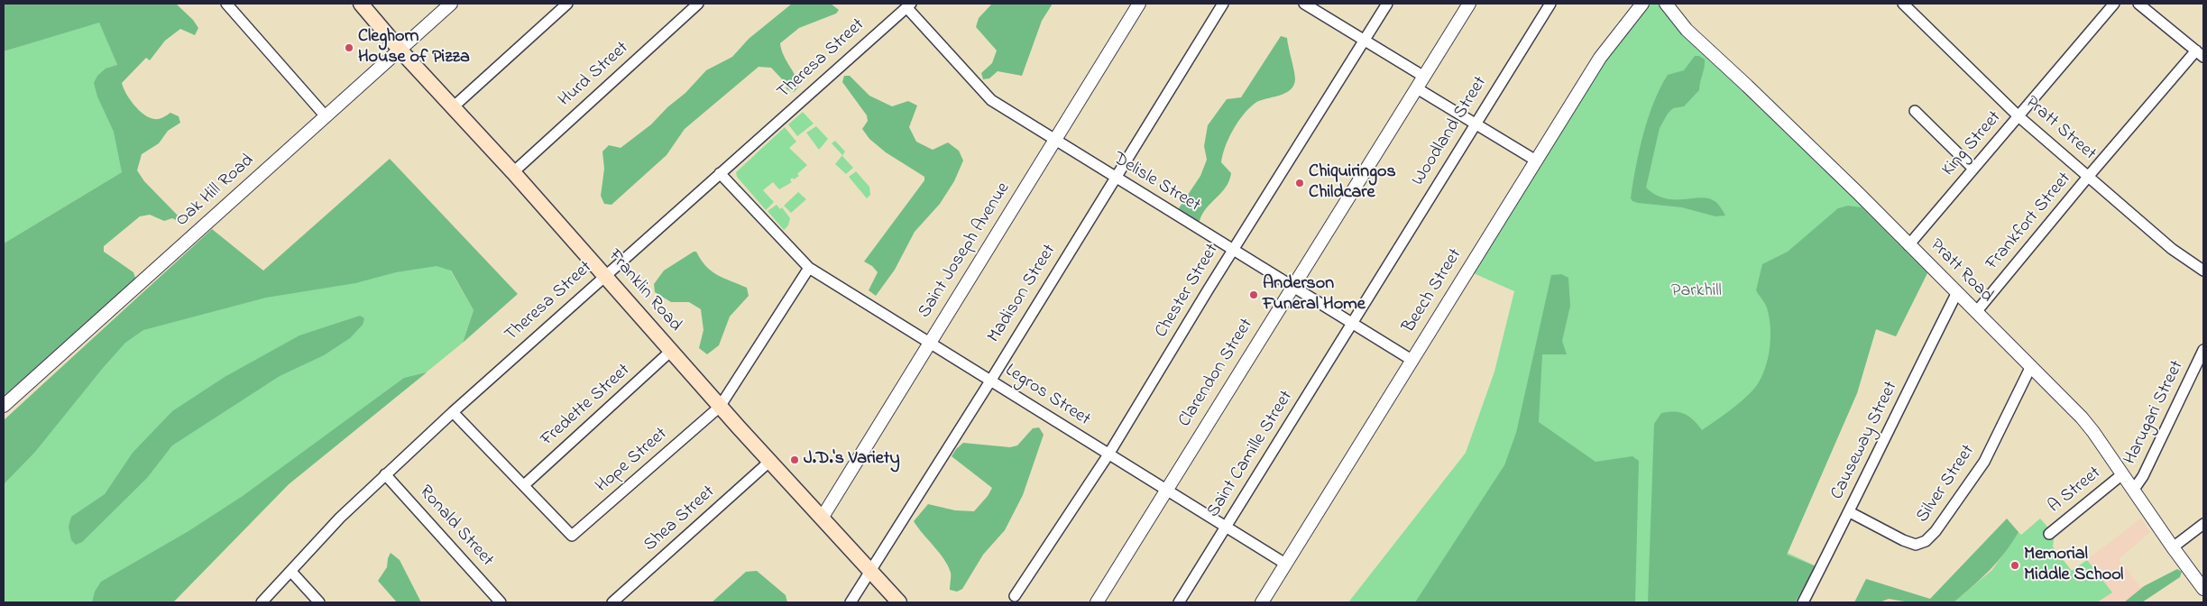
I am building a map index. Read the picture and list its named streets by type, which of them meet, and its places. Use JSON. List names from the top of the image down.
{
  "streets": {
    "main road": ["Franklin Road"],
    "street": [
      "Theresa Street",
      "Hurd Street",
      "Pratt Street",
      "Woodland Street",
      "King Street",
      "Delisle Street",
      "Oak Hill Road",
      "Frankfort Street",
      "Saint Joseph Avenue",
      "Pratt Road",
      "Chester Street",
      "Beech Street",
      "Madison Street",
      "Clarendon Street",
      "Legros Street",
      "Fredette Street",
      "Harugari Street",
      "Causeway Street",
      "Saint Camille Street",
      "Hope Street",
      "Silver Street",
      "A Street",
      "Shea Street",
      "Ronald Street"
    ]
  },
  "crossings": [
    ["Theresa Street", "Delisle Street"],
    ["Theresa Street", "Franklin Road"],
    ["Theresa Street", "Legros Street"],
    ["Theresa Street", "Hope Street"],
    ["Theresa Street", "Ronald Street"],
    ["Hurd Street", "Franklin Road"],
    ["Pratt Street", "King Street"],
    ["Pratt Street", "Frankfort Street"],
    ["Woodland Street", "Delisle Street"],
    ["Woodland Street", "Saint Camille Street"],
    ["King Street", "Pratt Road"],
    ["Delisle Street", "Saint Joseph Avenue"],
    ["Delisle Street", "Chester Street"],
    ["Delisle Street", "Beech Street"],
    ["Delisle Street", "Madison Street"],
    ["Delisle Street", "Clarendon Street"],
    ["Delisle Street", "Saint Camille Street"],
    ["Oak Hill Road", "Franklin Road"],
    ["Frankfort Street", "Pratt Road"],
    ["Saint Joseph Avenue", "Franklin Road"],
    ["Saint Joseph Avenue", "Legros Street"],
    ["Pratt Road", "Harugari Street"],
    ["Pratt Road", "Causeway Street"],
    ["Pratt Road", "Silver Street"],
    ["Pratt Road", "A Street"],
    ["Franklin Road", "Madison Street"],
    ["Franklin Road", "Fredette Street"],
    ["Franklin Road", "Hope Street"],
    ["Franklin Road", "Shea Street"],
    ["Chester Street", "Legros Street"],
    ["Beech Street", "Legros Street"],
    ["Madison Street", "Legros Street"],
    ["Clarendon Street", "Legros Street"],
    ["Legros Street", "Saint Camille Street"],
    ["Legros Street", "Hope Street"],
    ["Fredette Street", "Hope Street"],
    ["Causeway Street", "Silver Street"]
  ],
  "parks": ["Parkhill"],
  "places": [
    "Cleghorn House of Pizza",
    "Chiquiringos Childcare",
    "Anderson Funeral Home",
    "J.D.'s Variety",
    "Memorial Middle School"
  ]
}
